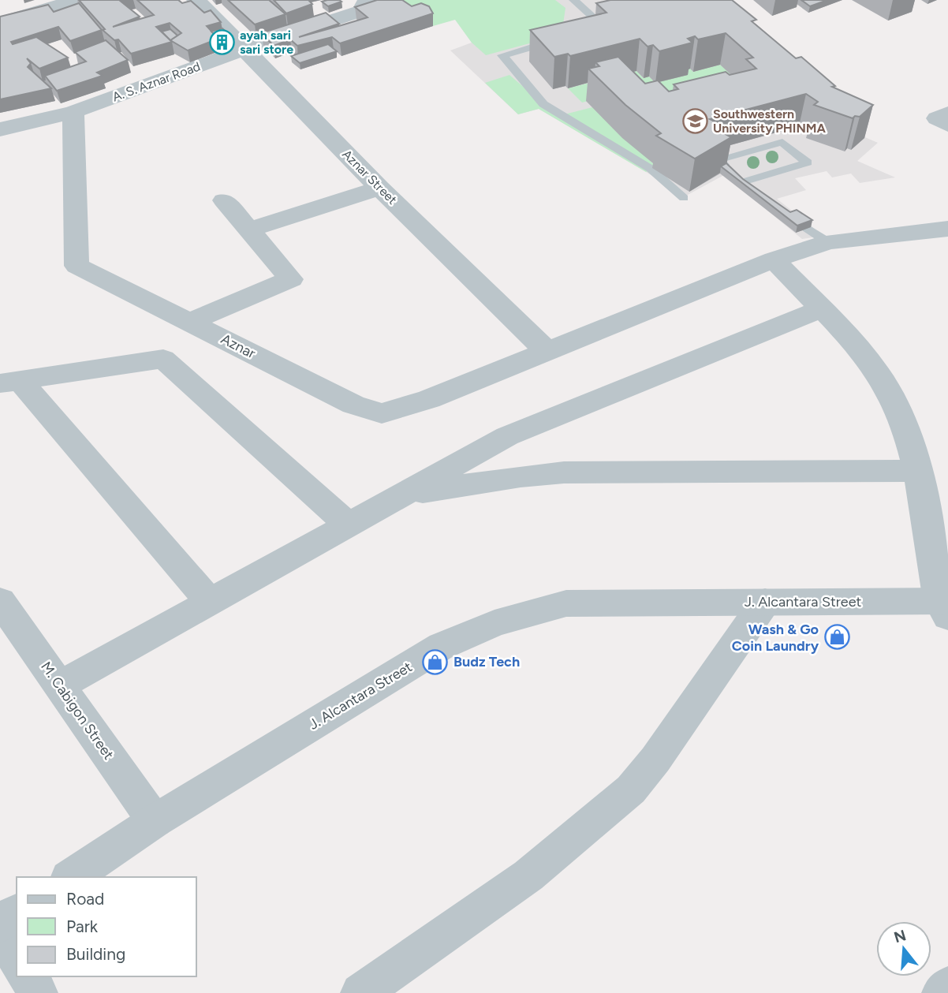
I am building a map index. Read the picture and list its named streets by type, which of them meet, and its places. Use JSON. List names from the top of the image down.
{
  "streets": {
    "street": [
      "A. S. Aznar Road",
      "Aznar Street",
      "Aznar",
      "J. Alcantara Street",
      "M. Cabigon Street"
    ]
  },
  "crossings": [
    ["A. S. Aznar Road", "Aznar Street"],
    ["A. S. Aznar Road", "Aznar"],
    ["Aznar Street", "Aznar"],
    ["J. Alcantara Street", "M. Cabigon Street"]
  ],
  "places": {
    "building": ["ayah sari sari store"],
    "school or university": ["Southwestern University PHINMA"],
    "shop": ["Wash & Go Coin Laundry", "Budz Tech"]
  },
  "legend": ["Road", "Park", "Building"],
  "north": "top"
}
